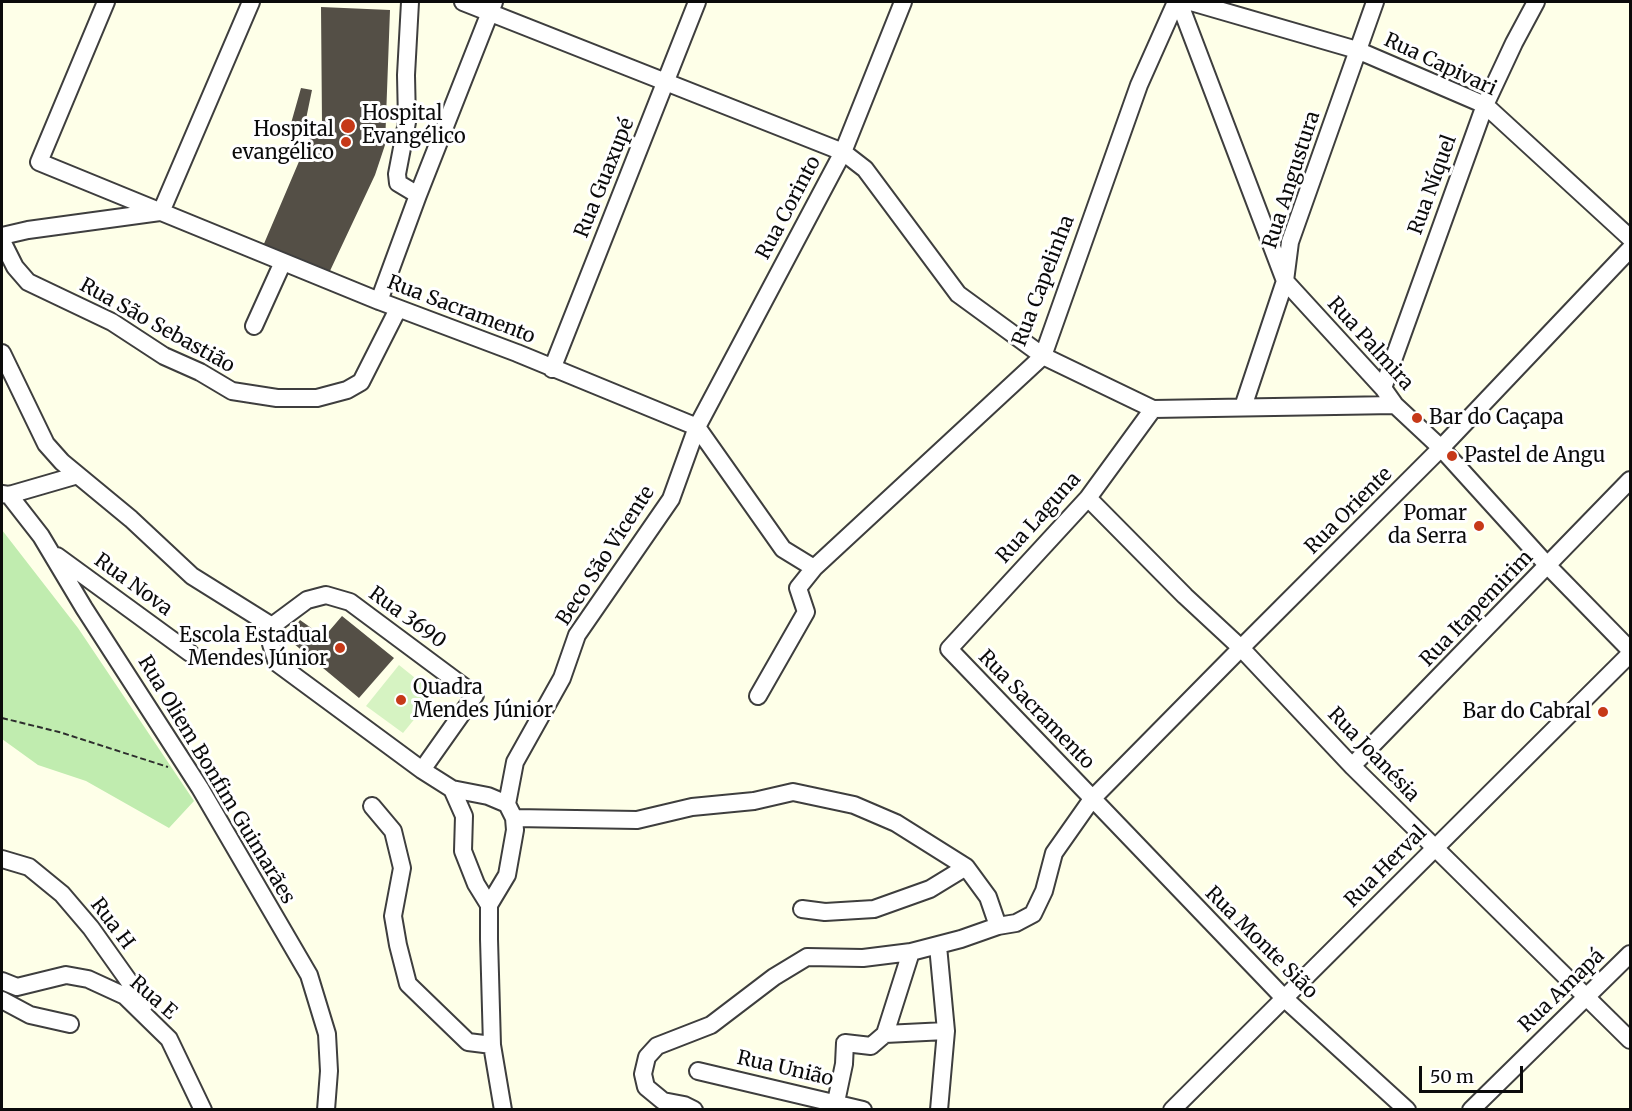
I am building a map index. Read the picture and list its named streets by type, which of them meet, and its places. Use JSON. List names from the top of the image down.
{
  "streets": {
    "street": [
      "Rua Capivari",
      "Rua Guaxupé",
      "Rua Angustura",
      "Rua Níquel",
      "Rua Corinto",
      "Rua Capelinha",
      "Rua Sacramento",
      "Rua São Sebastião",
      "Rua Palmira",
      "Rua Oriente",
      "Rua Laguna",
      "Beco São Vicente",
      "Rua Nova",
      "Rua Itapemirim",
      "Rua 3690",
      "Rua Joanésia",
      "Rua Oliem Bonfim Guimarães",
      "Rua Herval",
      "Rua H",
      "Rua Monte Sião",
      "Rua Amapá",
      "Rua E",
      "Rua União"
    ]
  },
  "crossings": [
    ["Rua Capivari", "Rua Angustura"],
    ["Rua Capivari", "Rua Níquel"],
    ["Rua Guaxupé", "Rua Sacramento"],
    ["Rua Angustura", "Rua Palmira"],
    ["Rua Níquel", "Rua Palmira"],
    ["Rua Corinto", "Rua Sacramento"],
    ["Rua Corinto", "Beco São Vicente"],
    ["Rua Capelinha", "Rua Palmira"],
    ["Rua Sacramento", "Rua São Sebastião"],
    ["Rua Sacramento", "Rua Oriente"],
    ["Rua Sacramento", "Rua Laguna"],
    ["Rua Sacramento", "Beco São Vicente"],
    ["Rua Sacramento", "Rua Monte Sião"],
    ["Rua Palmira", "Rua Oriente"],
    ["Rua Palmira", "Rua Itapemirim"],
    ["Rua Palmira", "Rua Herval"],
    ["Rua Oriente", "Rua Joanésia"],
    ["Rua Oriente", "Rua Monte Sião"],
    ["Rua Laguna", "Rua Joanésia"],
    ["Rua Nova", "Rua Oliem Bonfim Guimarães"],
    ["Rua Itapemirim", "Rua Joanésia"],
    ["Rua Joanésia", "Rua Herval"],
    ["Rua Joanésia", "Rua Amapá"],
    ["Rua Herval", "Rua Monte Sião"],
    ["Rua H", "Rua E"]
  ],
  "places": [
    "Hospital Evangélico",
    "Hospital evangélico",
    "Bar do Caçapa",
    "Pastel de Angu",
    "Pomar da Serra",
    "Escola Estadual Mendes Júnior",
    "Quadra Mendes Júnior",
    "Bar do Cabral"
  ],
  "scale_bar": "50 m"
}
